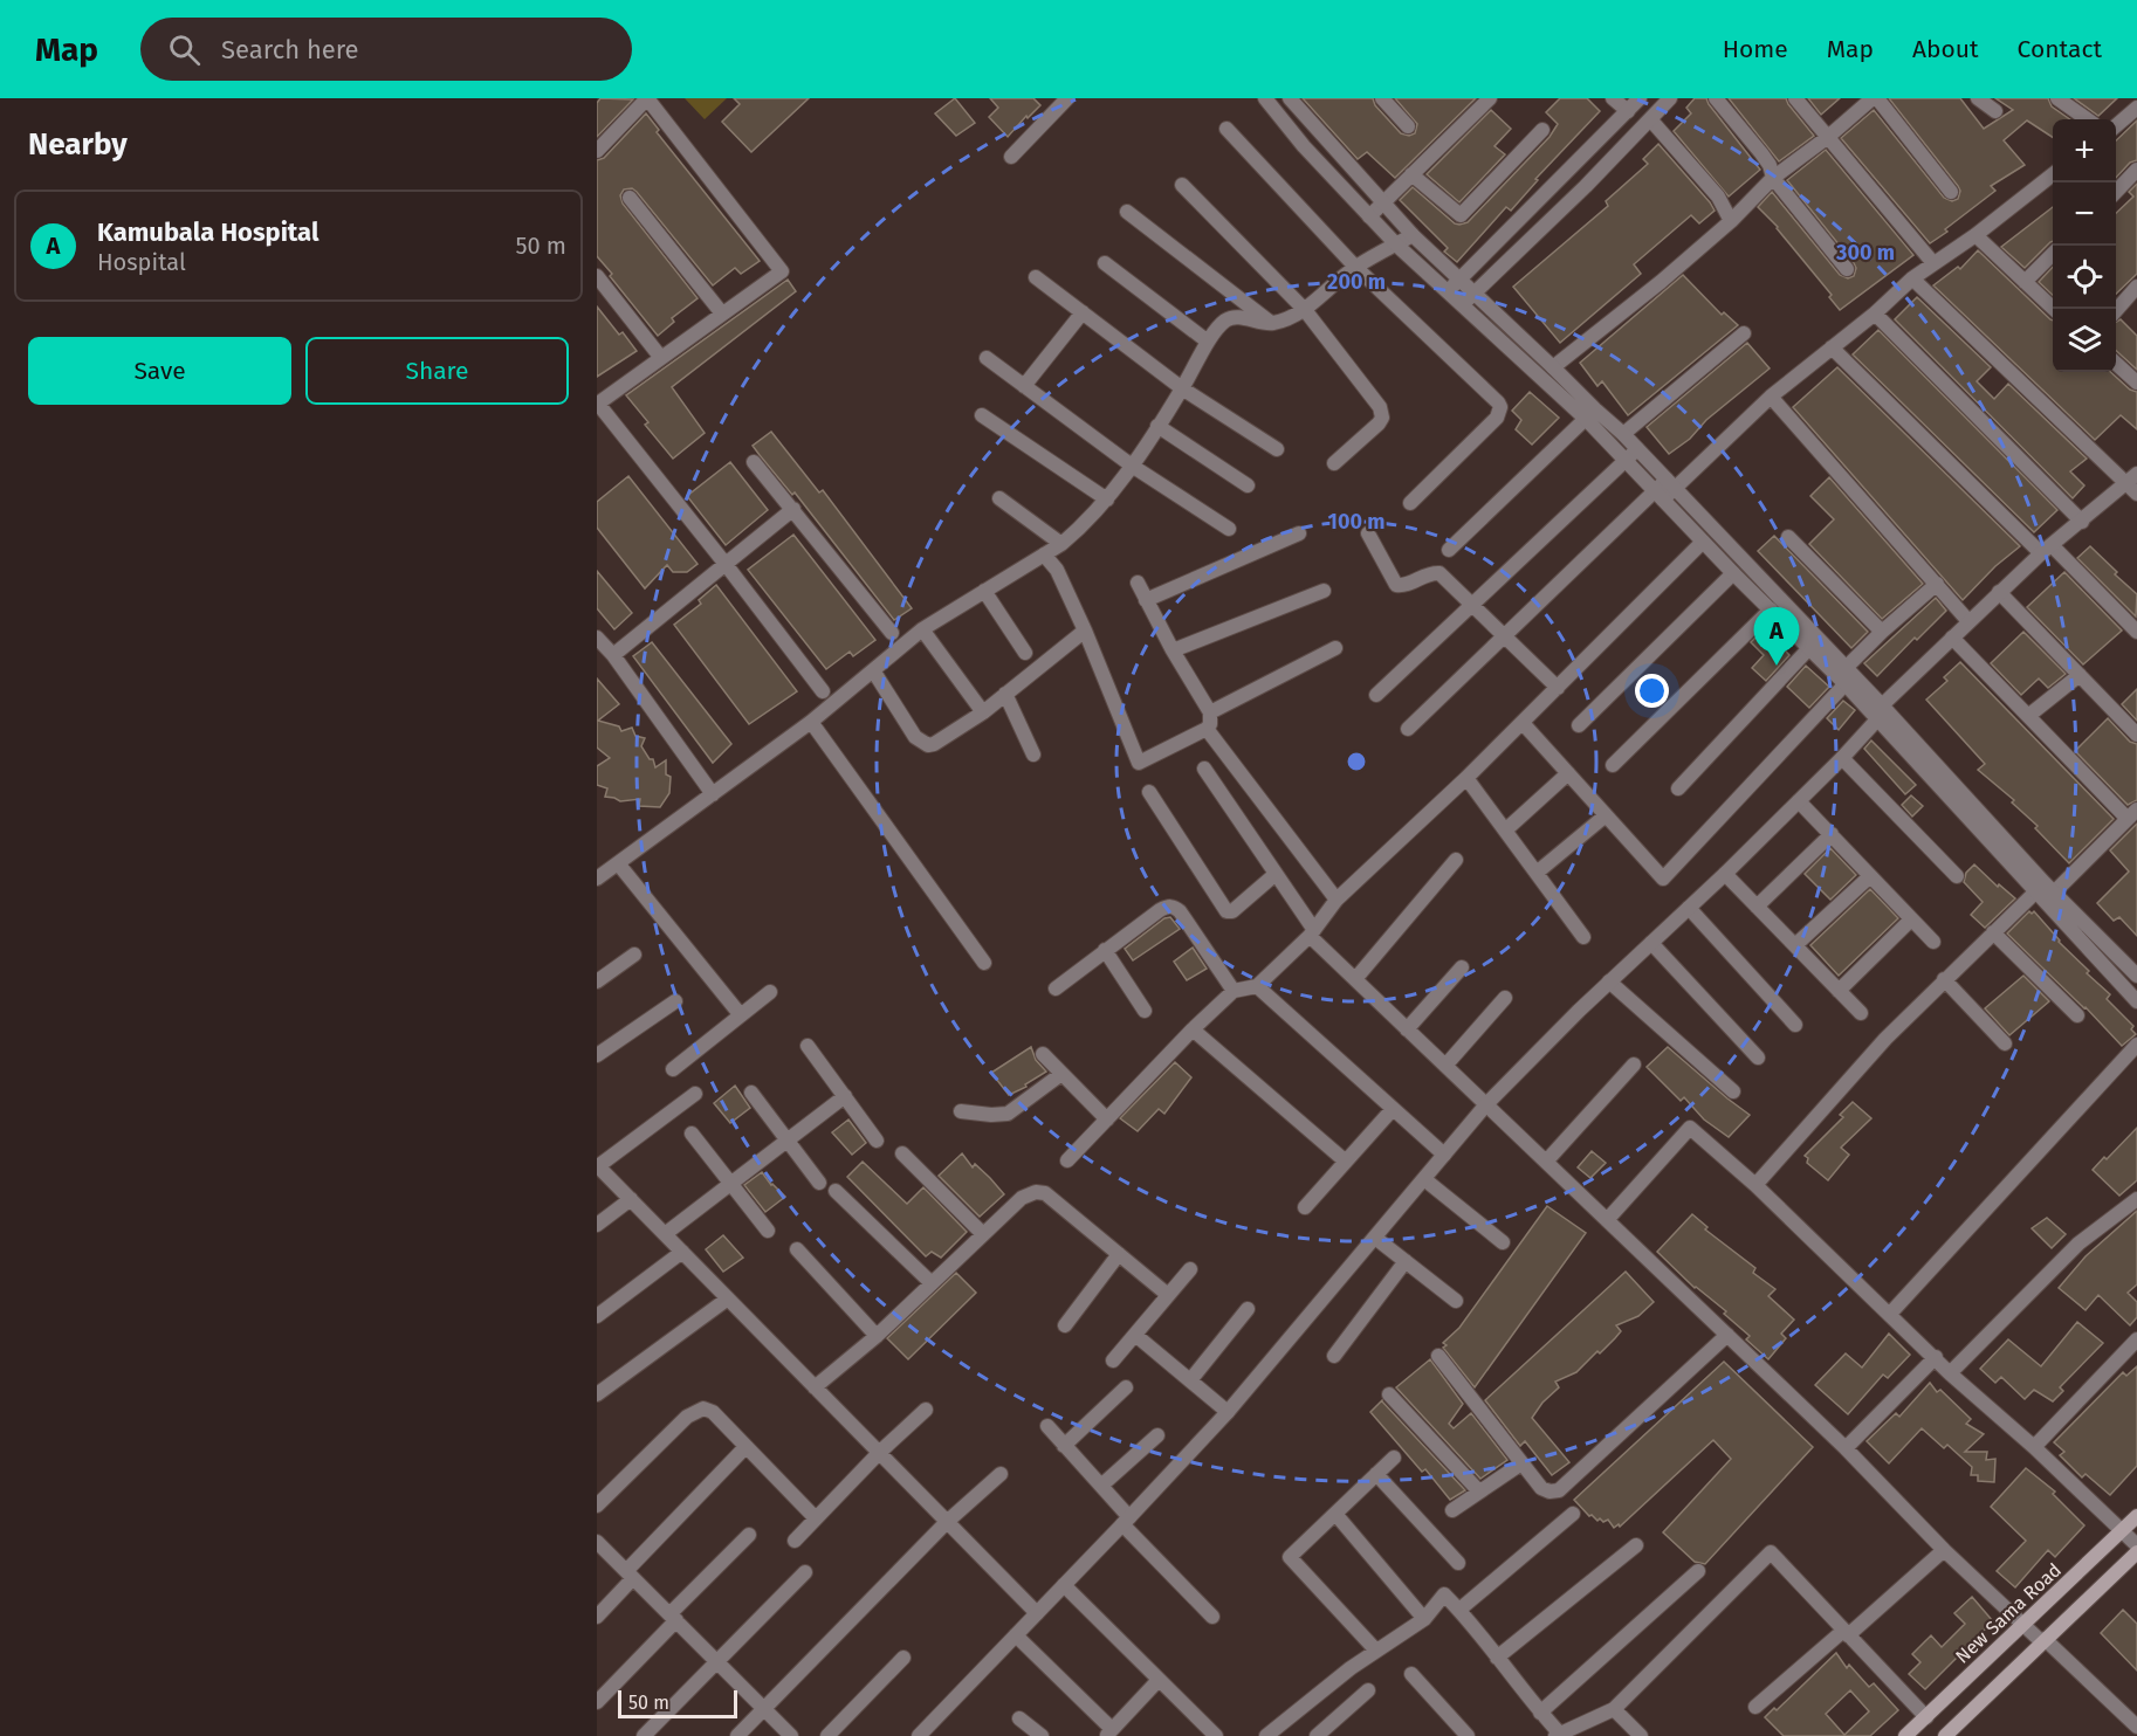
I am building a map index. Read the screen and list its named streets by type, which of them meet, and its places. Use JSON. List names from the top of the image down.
{
  "streets": {
    "main road": ["New Sama Road"]
  },
  "scale_bar": "50 m",
  "page": {
    "header": "Map",
    "search": "Search here",
    "nav": [
      "Home",
      "Map",
      "About",
      "Contact"
    ],
    "heading": "Nearby",
    "map_buttons": ["+", "−"],
    "list": [
      {
        "mark": "A",
        "name": "Kamubala Hospital",
        "note": "Hospital",
        "value": "50 m"
      }
    ],
    "buttons": ["Save", "Share"],
    "pins": "A",
    "scale": "50 m"
  },
  "rings": ["300 m", "200 m", "100 m"]
}
